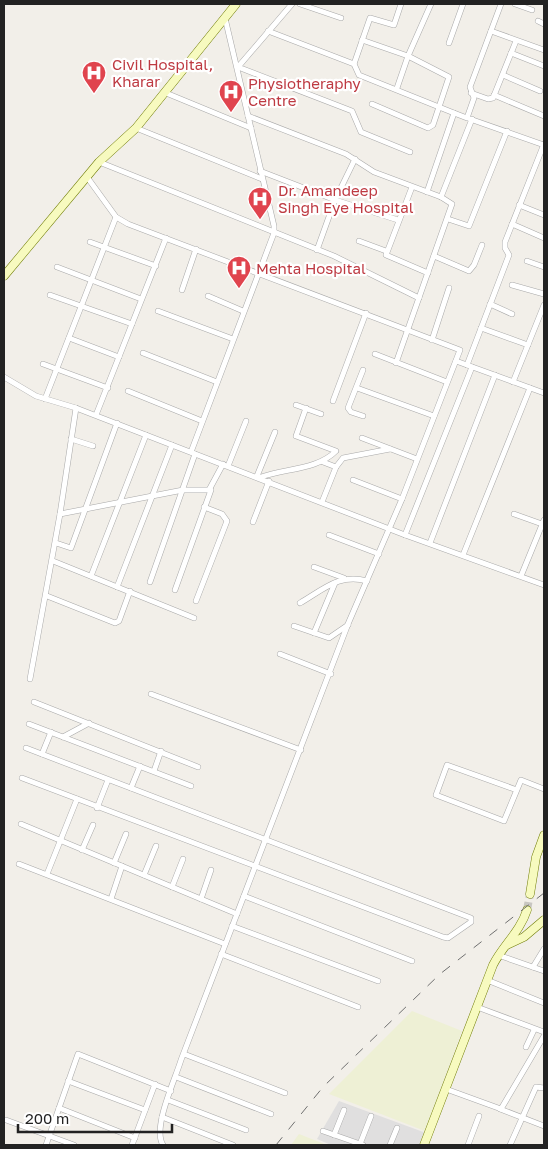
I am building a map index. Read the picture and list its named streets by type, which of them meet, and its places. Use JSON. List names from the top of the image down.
{
  "places": {
    "hospital": [
      "Civil Hospital, Kharar",
      "Physiotheraphy Centre",
      "Dr. Amandeep Singh Eye Hospital",
      "Mehta Hospital"
    ]
  },
  "scale_bar": "200 m"
}
